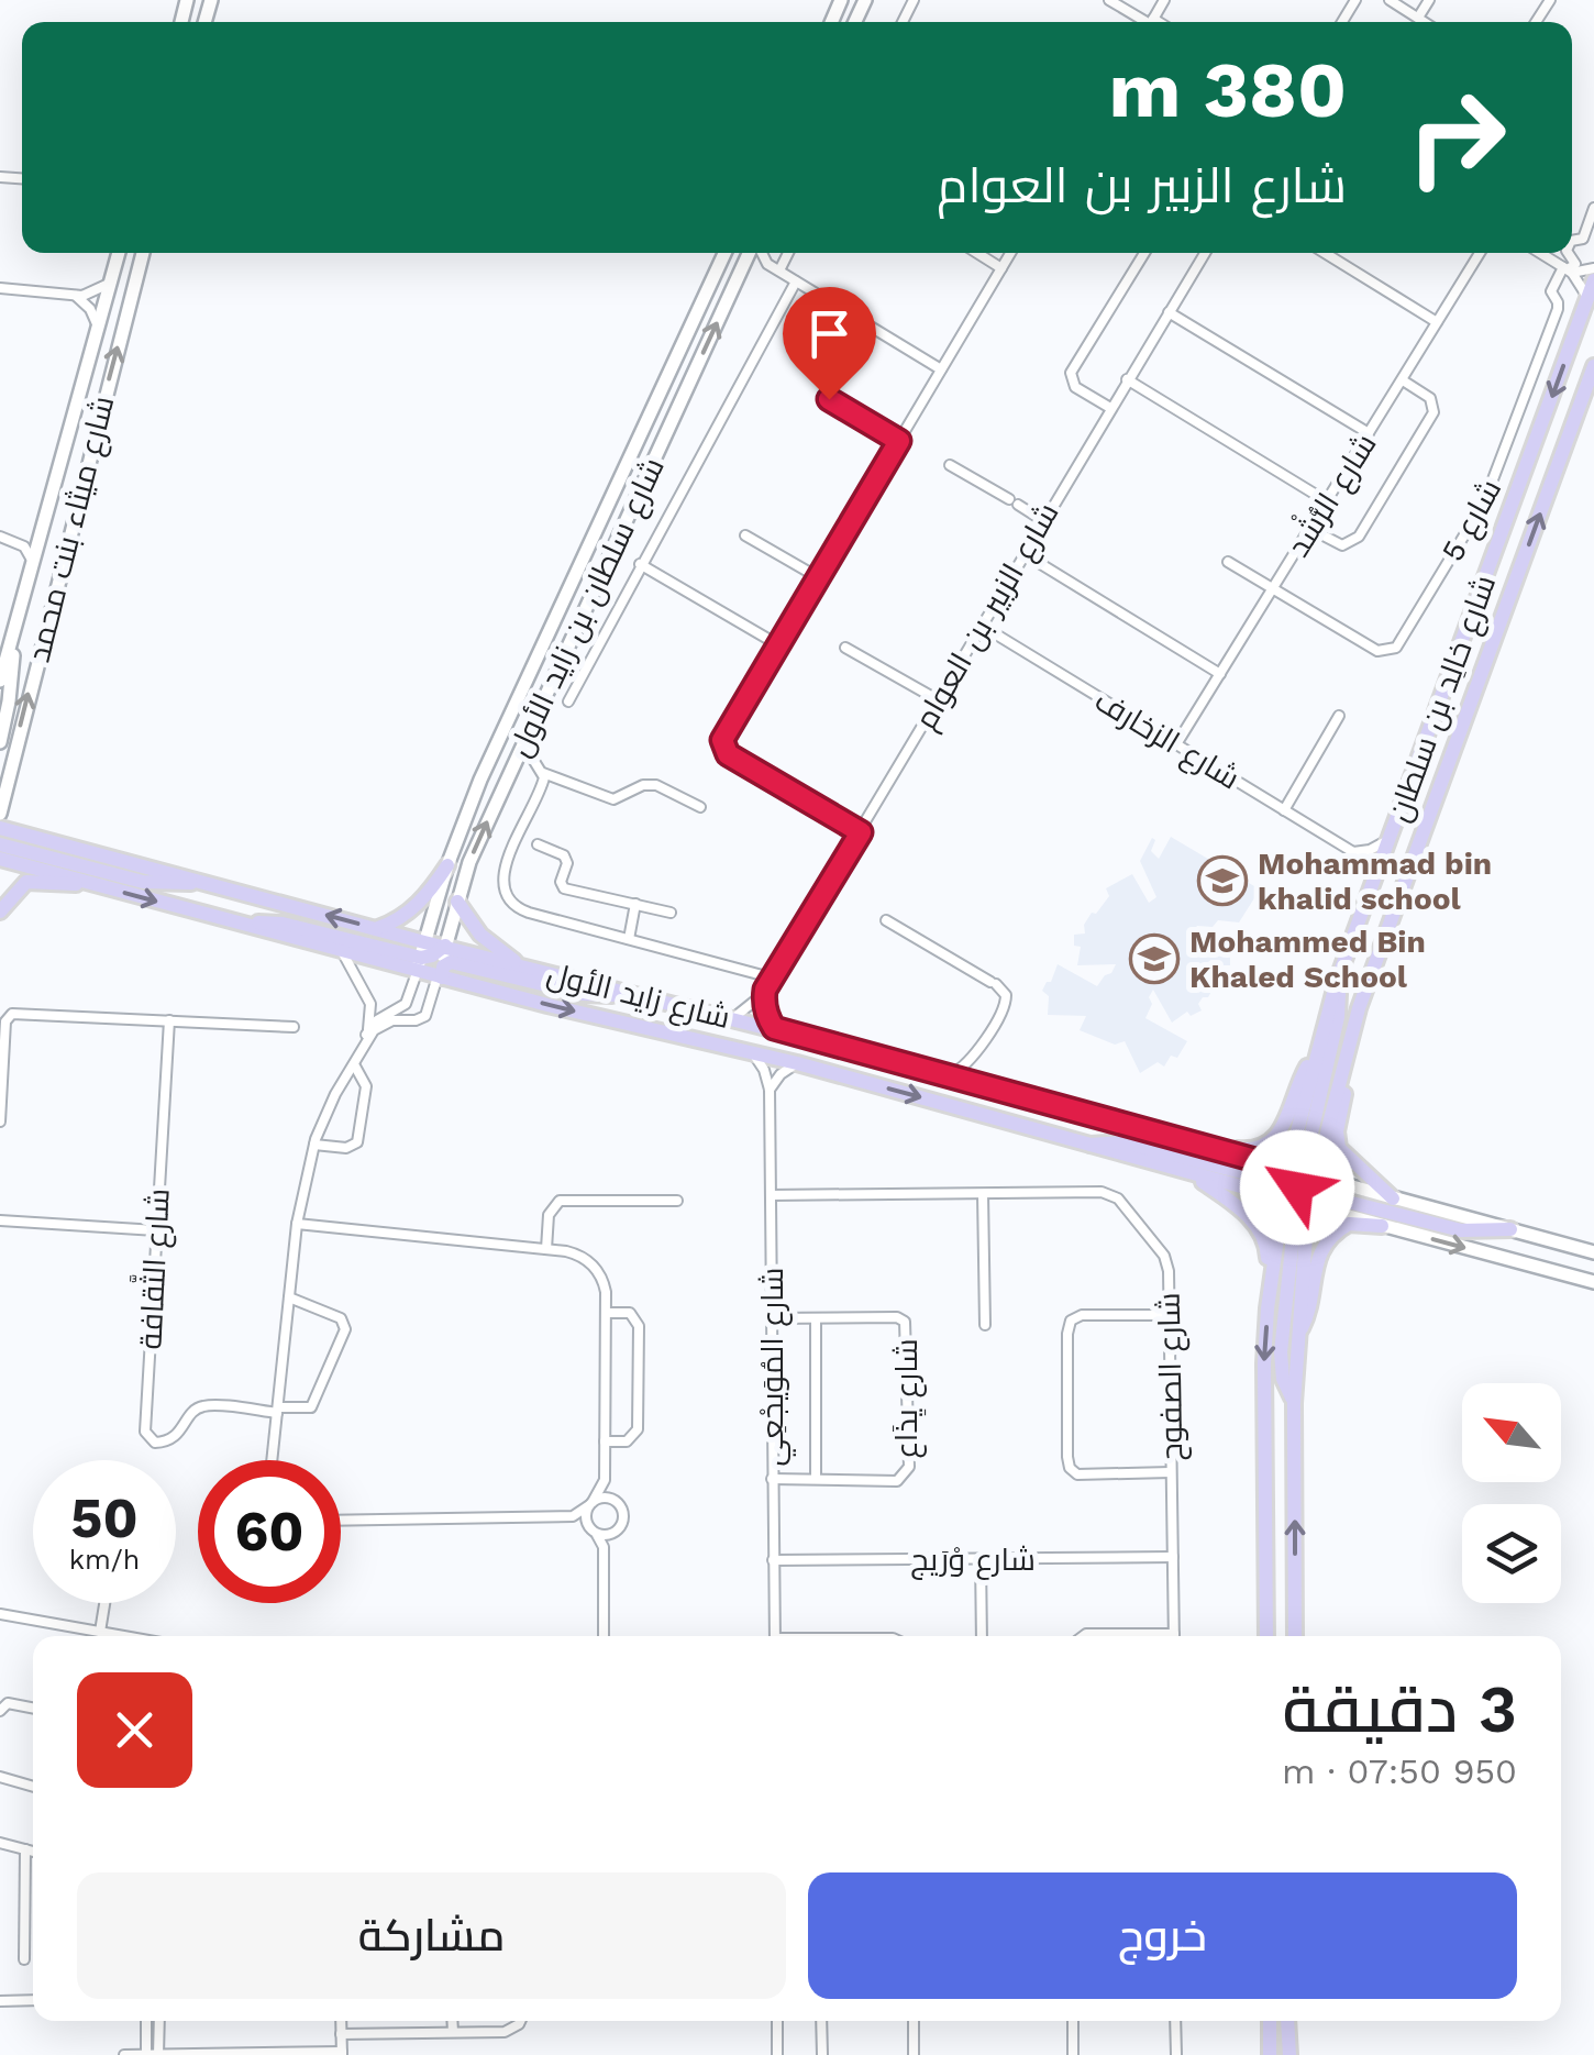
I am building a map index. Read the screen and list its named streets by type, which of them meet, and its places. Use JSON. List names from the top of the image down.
{
  "streets": {
    "main road": [
      "شارع ميثاء بنت محمد",
      "شارع سلطان بن زايد الأول",
      "شارع خالِد بن سلطان",
      "شارع زايد الأول"
    ],
    "street": [
      "شارع الرُّشْد",
      "شارع 5",
      "شارع الزبير بن العوام",
      "شارع الزخارف",
      "شارع الثَّقافة",
      "شارع المُوَيجْعِي",
      "شارع الصفوح",
      "شارع يِذَاع",
      "شارع وْرَيج"
    ]
  },
  "crossings": [
    ["شارع الرُّشْد", "شارع 5"],
    ["شارع الرُّشْد", "شارع الزخارف"],
    ["شارع سلطان بن زايد الأول", "شارع زايد الأول"],
    ["شارع الزبير بن العوام", "شارع الزخارف"],
    ["شارع الزبير بن العوام", "شارع زايد الأول"],
    ["شارع خالِد بن سلطان", "شارع الزخارف"],
    ["شارع خالِد بن سلطان", "شارع زايد الأول"],
    ["شارع زايد الأول", "شارع المُوَيجْعِي"],
    ["شارع المُوَيجْعِي", "شارع الصفوح"],
    ["شارع المُوَيجْعِي", "شارع يِذَاع"],
    ["شارع المُوَيجْعِي", "شارع وْرَيج"],
    ["شارع الصفوح", "شارع وْرَيج"]
  ],
  "places": {
    "school or university": ["Mohammad bin khalid school", "Mohammed Bin Khaled School"]
  },
  "north": "top left",
  "page": {
    "turn": ["380 m", "شارع الزبير بن العوام"],
    "speed": "50 km/h",
    "limit": "60",
    "heading": ["3 دقيقة", "950 m · 07:50"],
    "buttons": ["خروج", "مشاركة"]
  }
}
